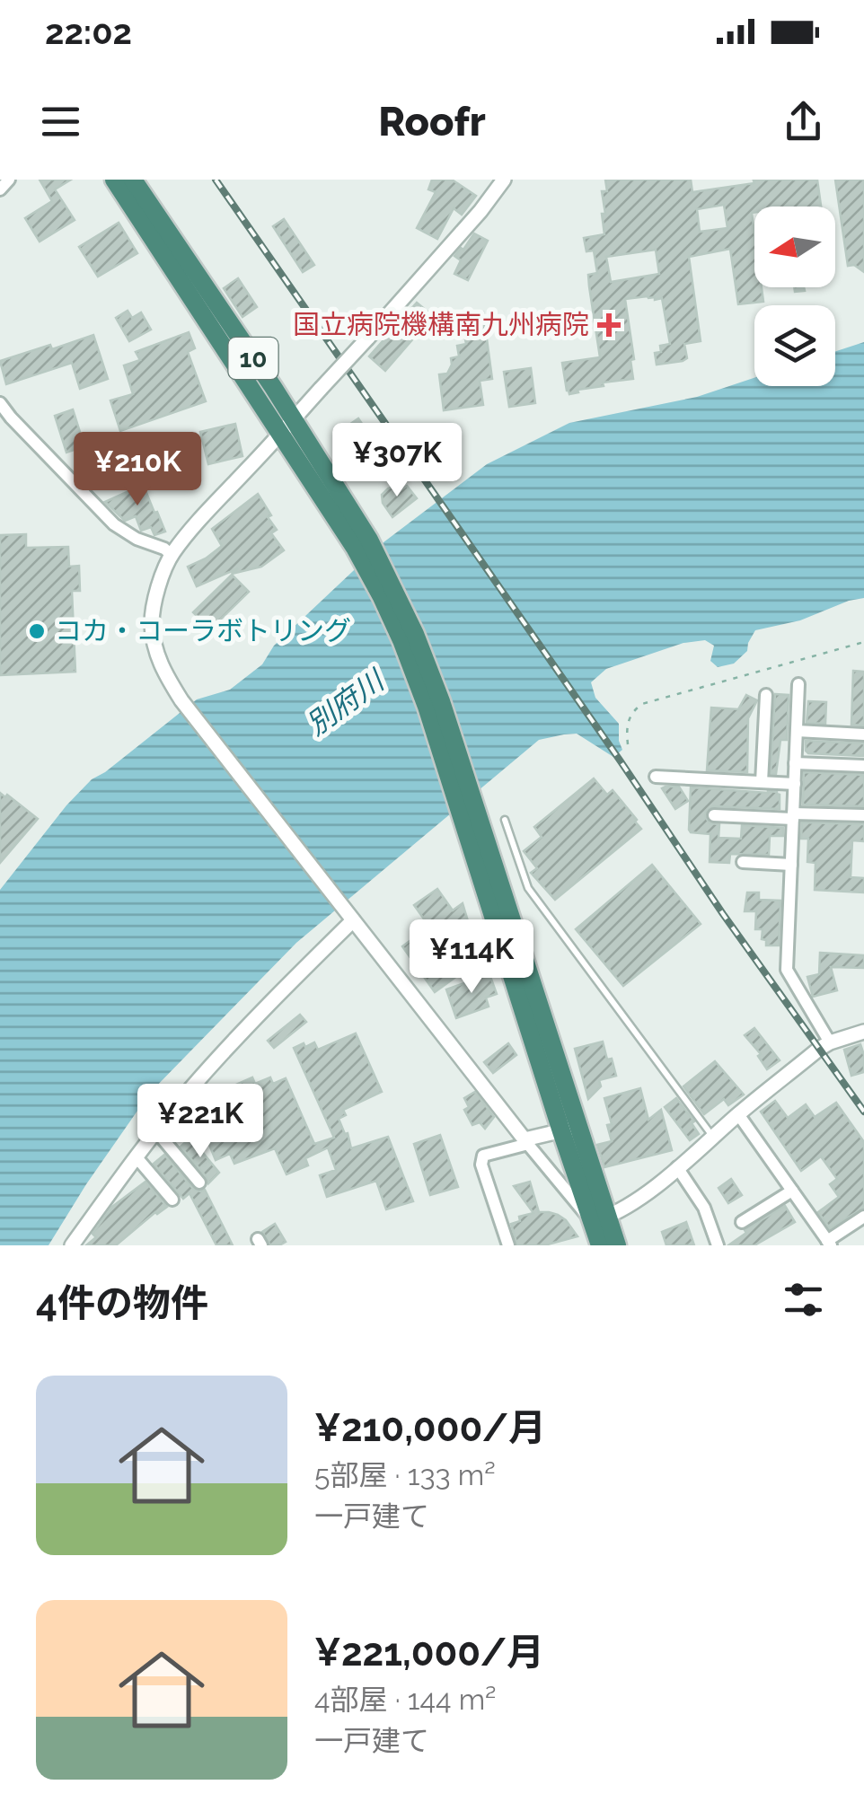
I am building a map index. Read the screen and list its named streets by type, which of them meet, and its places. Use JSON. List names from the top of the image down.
{
  "streets": {
    "highway": ["10"]
  },
  "water": ["別府川"],
  "places": {
    "health": ["国立病院機構南九州病院"],
    "other": ["コカ・コーラボトリング"]
  },
  "north": "left",
  "page": {
    "status": "22:02",
    "header": "Roofr",
    "price": [
      "¥307K",
      "¥210K",
      "¥114K",
      "¥221K"
    ],
    "heading": "4件の物件",
    "list": [
      {
        "name": "¥210,000/月",
        "note": "5部屋 · 133 m² · 一戸建て"
      },
      {
        "name": "¥221,000/月",
        "note": "4部屋 · 144 m² · 一戸建て"
      }
    ]
  }
}
